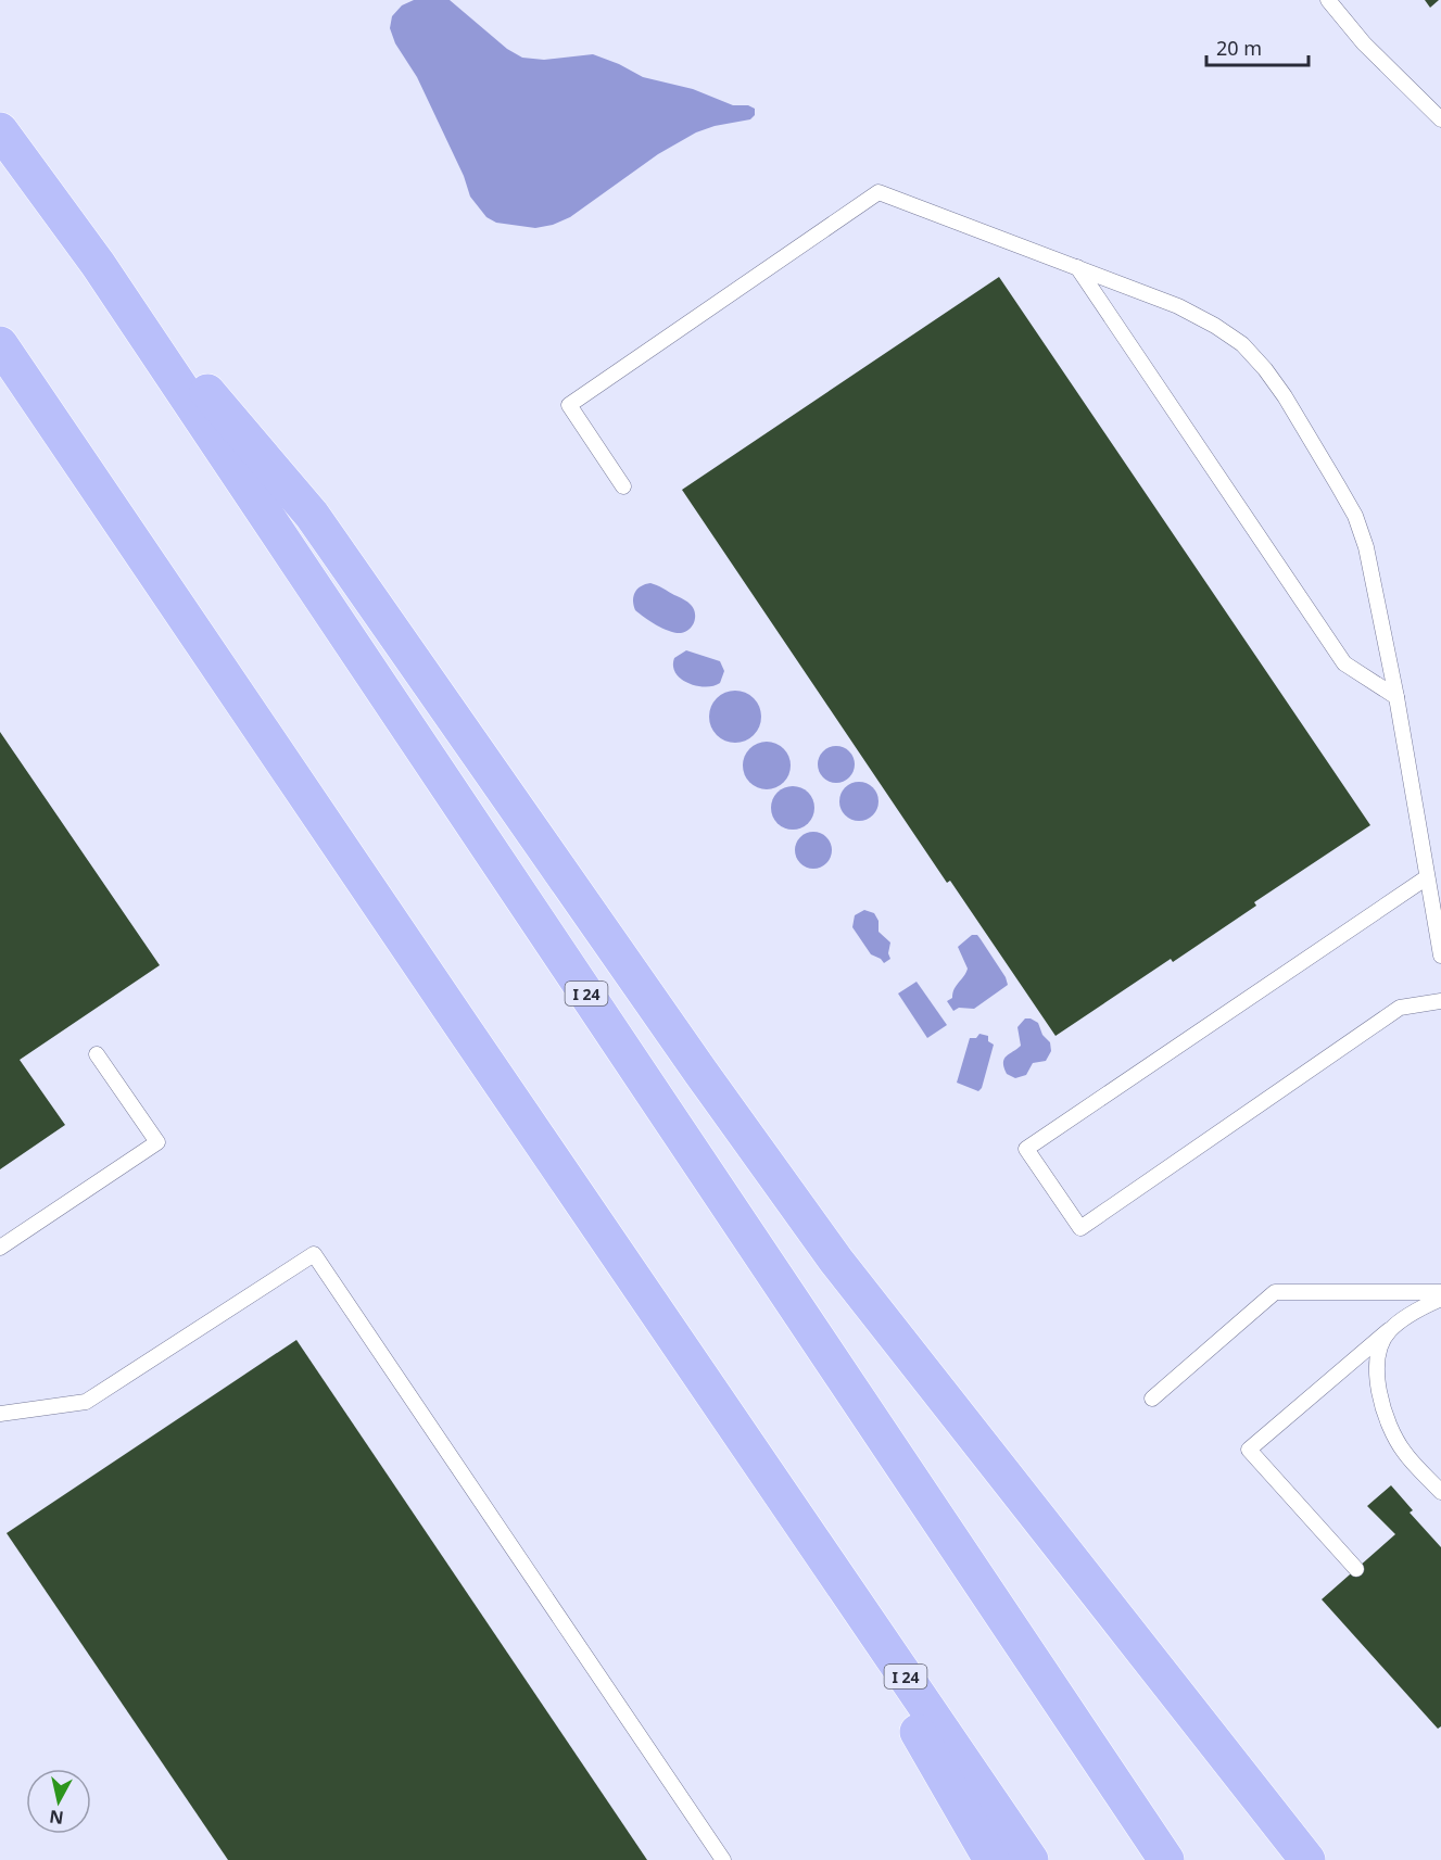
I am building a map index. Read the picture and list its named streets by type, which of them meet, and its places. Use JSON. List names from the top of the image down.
{
  "streets": {
    "highway": ["I 24"]
  },
  "scale_bar": "20 m",
  "north": "bottom"
}
